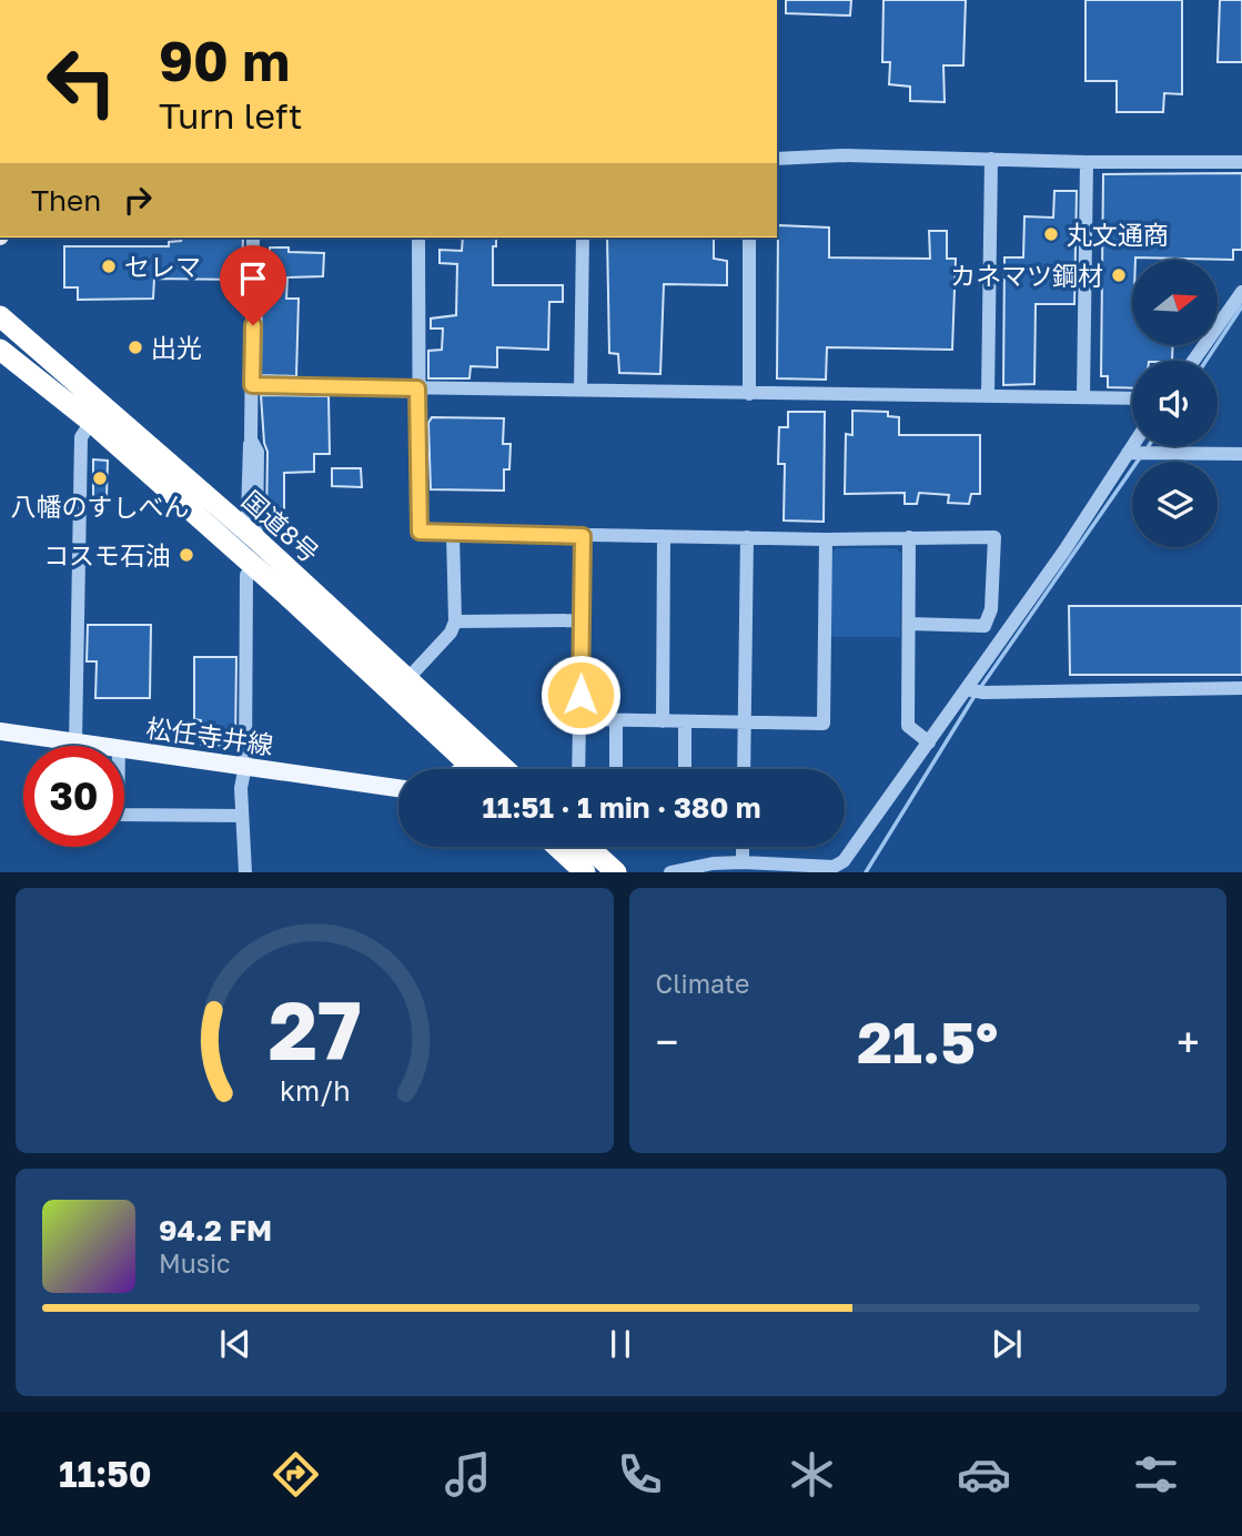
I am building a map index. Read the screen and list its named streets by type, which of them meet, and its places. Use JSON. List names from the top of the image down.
{
  "streets": {
    "highway": ["国道8号"],
    "main road": ["松任寺井線"]
  },
  "places": [
    "丸文通商",
    "セレマ",
    "カネマツ鋼材",
    "出光",
    "八幡のすしべん",
    "コスモ石油"
  ],
  "north": "right",
  "page": {
    "turn": ["90 m", "Turn left"],
    "then": "Then",
    "limit": "30",
    "trip": "11:51 · 1 min · 380 m",
    "tile": "Climate",
    "heat": ["−", "21.5°", "+"],
    "song": ["94.2 FM", "Music"],
    "tabs": "11:50",
    "gauge": ["27", "km/h"]
  }
}
